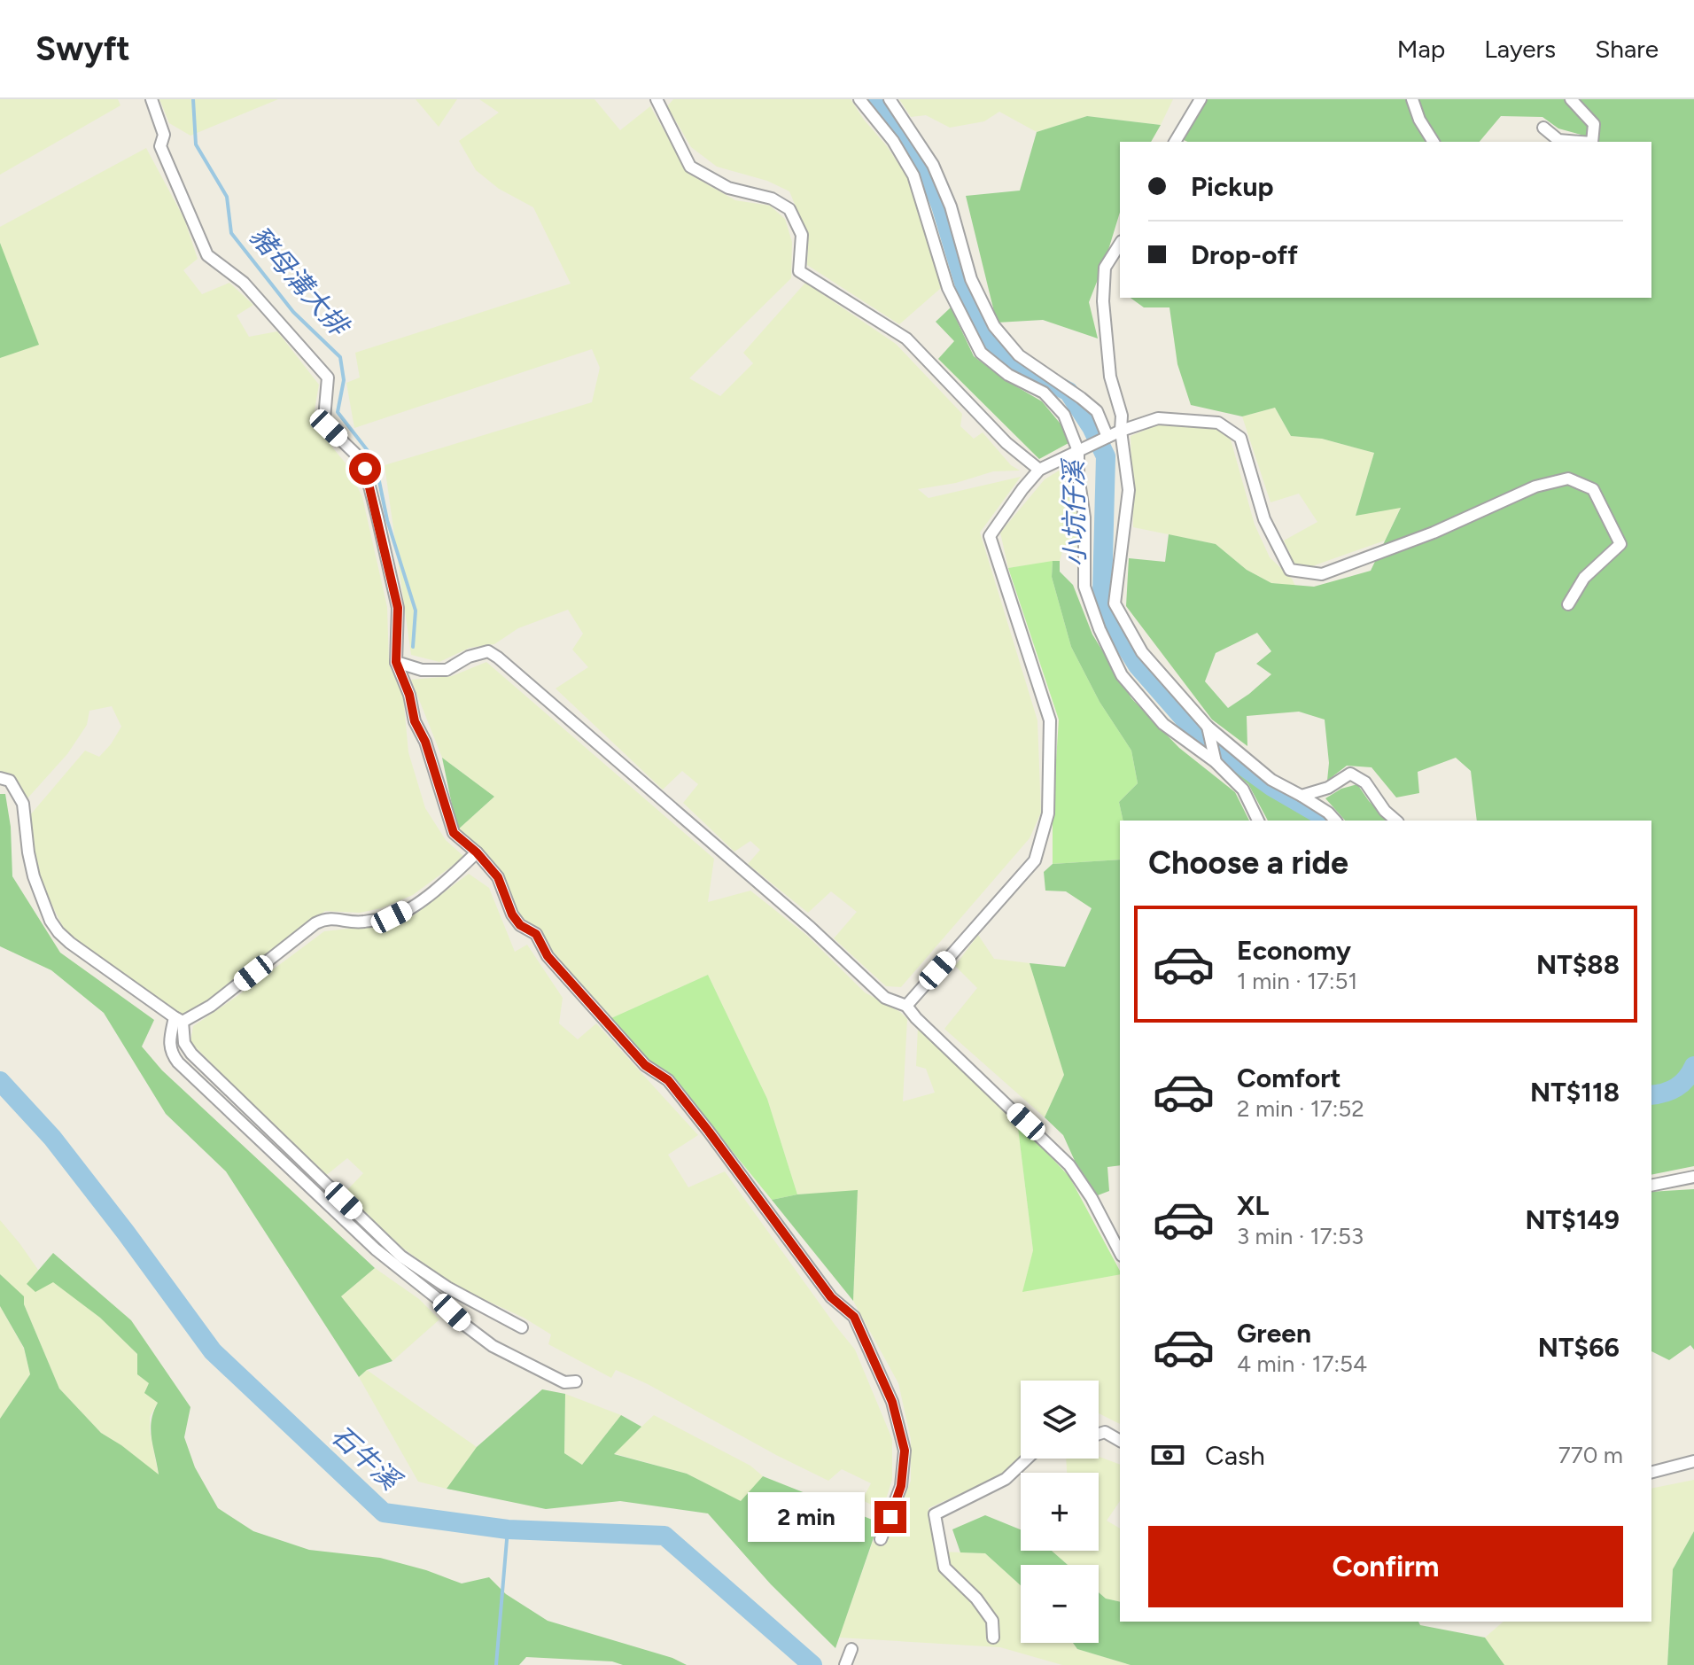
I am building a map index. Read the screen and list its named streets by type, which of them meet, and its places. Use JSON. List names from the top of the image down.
{
  "water": ["豬母溝大排", "小坑仔溪", "石牛溪"],
  "page": {
    "header": "Swyft",
    "nav": ["Map", "Layers", "Share"],
    "banner": ["Pickup", "Drop-off"],
    "heading": "Choose a ride",
    "list": [
      {
        "name": "Economy",
        "note": "1 min · 17:51",
        "value": "NT$88"
      },
      {
        "name": "Comfort",
        "note": "2 min · 17:52",
        "value": "NT$118"
      },
      {
        "name": "XL",
        "note": "3 min · 17:53",
        "value": "NT$149"
      },
      {
        "name": "Green",
        "note": "4 min · 17:54",
        "value": "NT$66"
      }
    ],
    "map_buttons": ["+", "−"],
    "pay": ["Cash", "770 m"],
    "bubble": "2 min",
    "buttons": "Confirm"
  }
}
